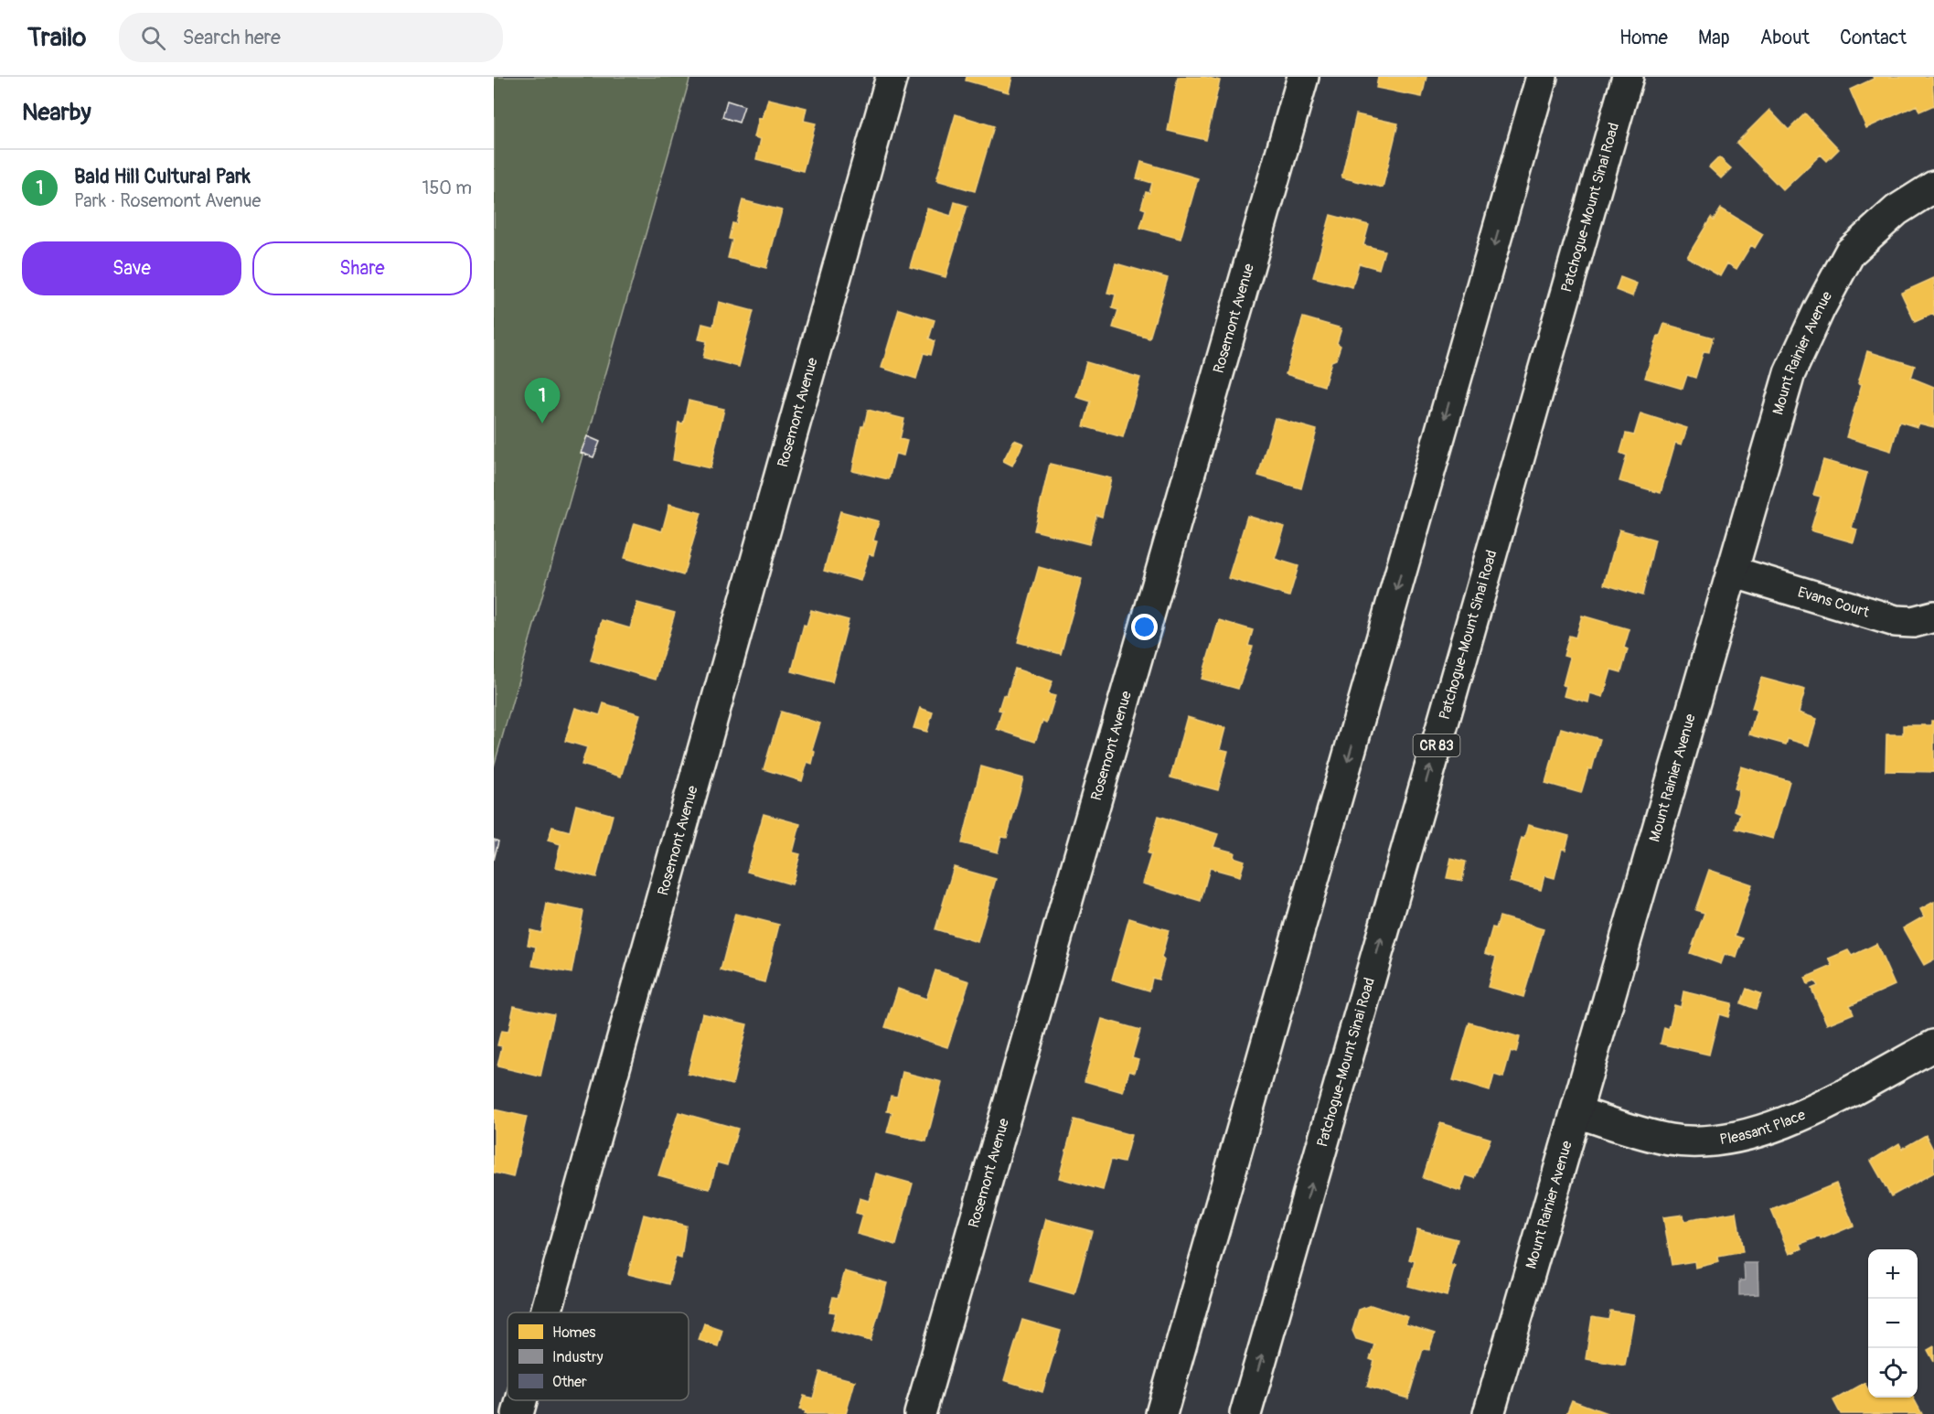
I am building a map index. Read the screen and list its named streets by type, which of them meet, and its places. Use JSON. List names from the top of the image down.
{
  "streets": {
    "main road": [
      "Patchogue-Mount Sinai Road",
      "Rosemont Avenue",
      "Mount Rainier Avenue",
      "Evans Court",
      "CR 83",
      "Pleasant Place"
    ]
  },
  "crossings": [
    ["Mount Rainier Avenue", "Evans Court"],
    ["Mount Rainier Avenue", "Pleasant Place"]
  ],
  "legend": ["Homes", "Industry", "Other"],
  "page": {
    "header": "Trailo",
    "search": "Search here",
    "nav": [
      "Home",
      "Map",
      "About",
      "Contact"
    ],
    "heading": "Nearby",
    "list": [
      {
        "mark": "1",
        "name": "Bald Hill Cultural Park",
        "note": "Park · Rosemont Avenue",
        "value": "150 m"
      }
    ],
    "buttons": ["Save", "Share"],
    "pins": "1",
    "map_buttons": ["+", "−"]
  }
}
